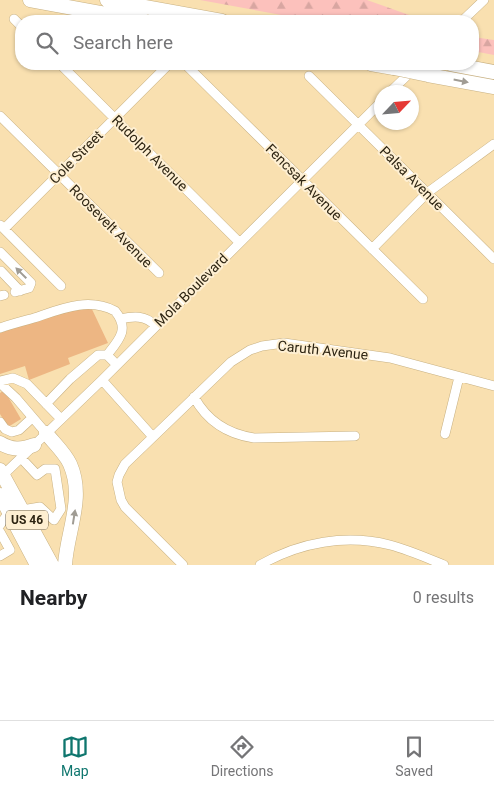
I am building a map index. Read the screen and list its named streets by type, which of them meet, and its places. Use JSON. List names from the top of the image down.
{
  "streets": {
    "highway": ["US 46"],
    "street": [
      "Rudolph Avenue",
      "Cole Street",
      "Palsa Avenue",
      "Fencsak Avenue",
      "Roosevelt Avenue",
      "Mola Boulevard",
      "Caruth Avenue"
    ]
  },
  "crossings": [
    ["Rudolph Avenue", "Cole Street"],
    ["Rudolph Avenue", "Mola Boulevard"],
    ["Cole Street", "Roosevelt Avenue"],
    ["Palsa Avenue", "Mola Boulevard"],
    ["Fencsak Avenue", "Mola Boulevard"],
    ["Mola Boulevard", "US 46"]
  ],
  "north": "top right",
  "page": {
    "search": "Search here",
    "heading": ["Nearby", "0 results"],
    "nav": ["Map", "Directions", "Saved"]
  }
}
